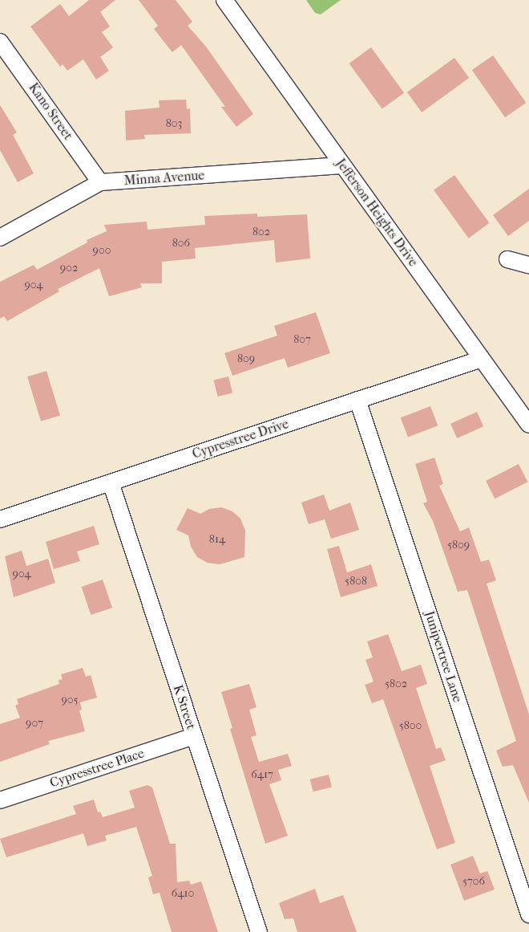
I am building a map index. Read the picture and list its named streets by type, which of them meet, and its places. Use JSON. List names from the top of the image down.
{
  "streets": {
    "street": [
      "Kano Street",
      "Minna Avenue",
      "Jefferson Heights Drive",
      "Cypresstree Drive",
      "Junipertree Lane",
      "K Street",
      "Cypresstree Place"
    ]
  },
  "crossings": [
    ["Kano Street", "Minna Avenue"],
    ["Minna Avenue", "Jefferson Heights Drive"],
    ["Jefferson Heights Drive", "Cypresstree Drive"],
    ["Cypresstree Drive", "Junipertree Lane"],
    ["Cypresstree Drive", "K Street"],
    ["K Street", "Cypresstree Place"]
  ],
  "house_numbers": [
    "803",
    "802",
    "806",
    "900",
    "902",
    "904",
    "807",
    "809",
    "814",
    "5809",
    "904",
    "5808",
    "5802",
    "905",
    "907",
    "5800",
    "6417",
    "5706",
    "6410"
  ]
}
